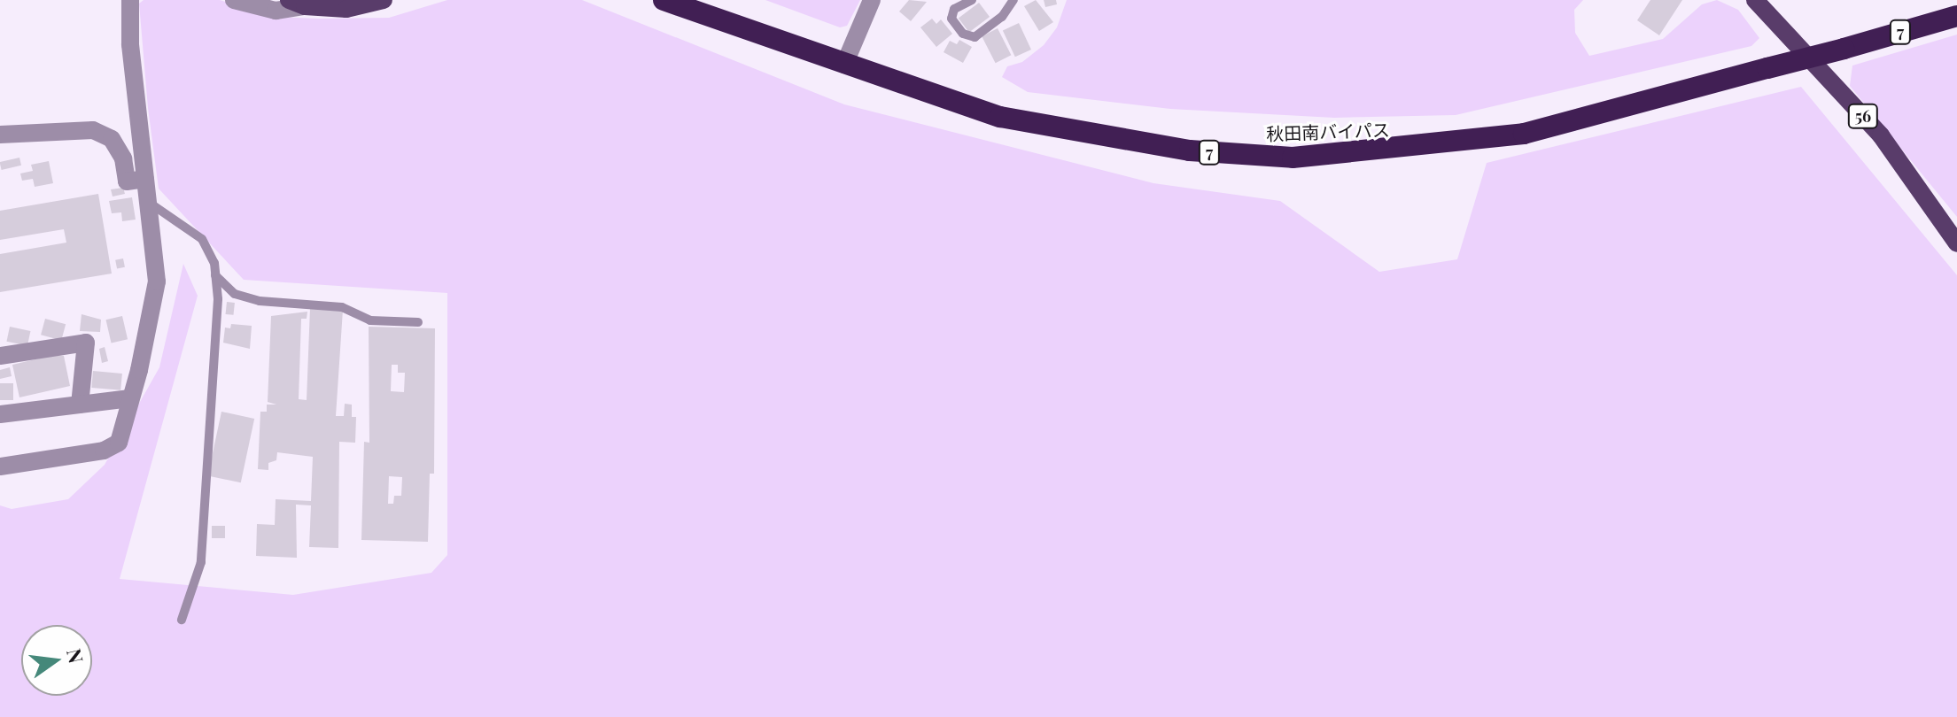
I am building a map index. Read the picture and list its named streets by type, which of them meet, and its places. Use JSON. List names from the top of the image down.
{
  "streets": {
    "highway": ["7", "秋田南バイパス"],
    "main road": ["56"]
  },
  "north": "right"
}
